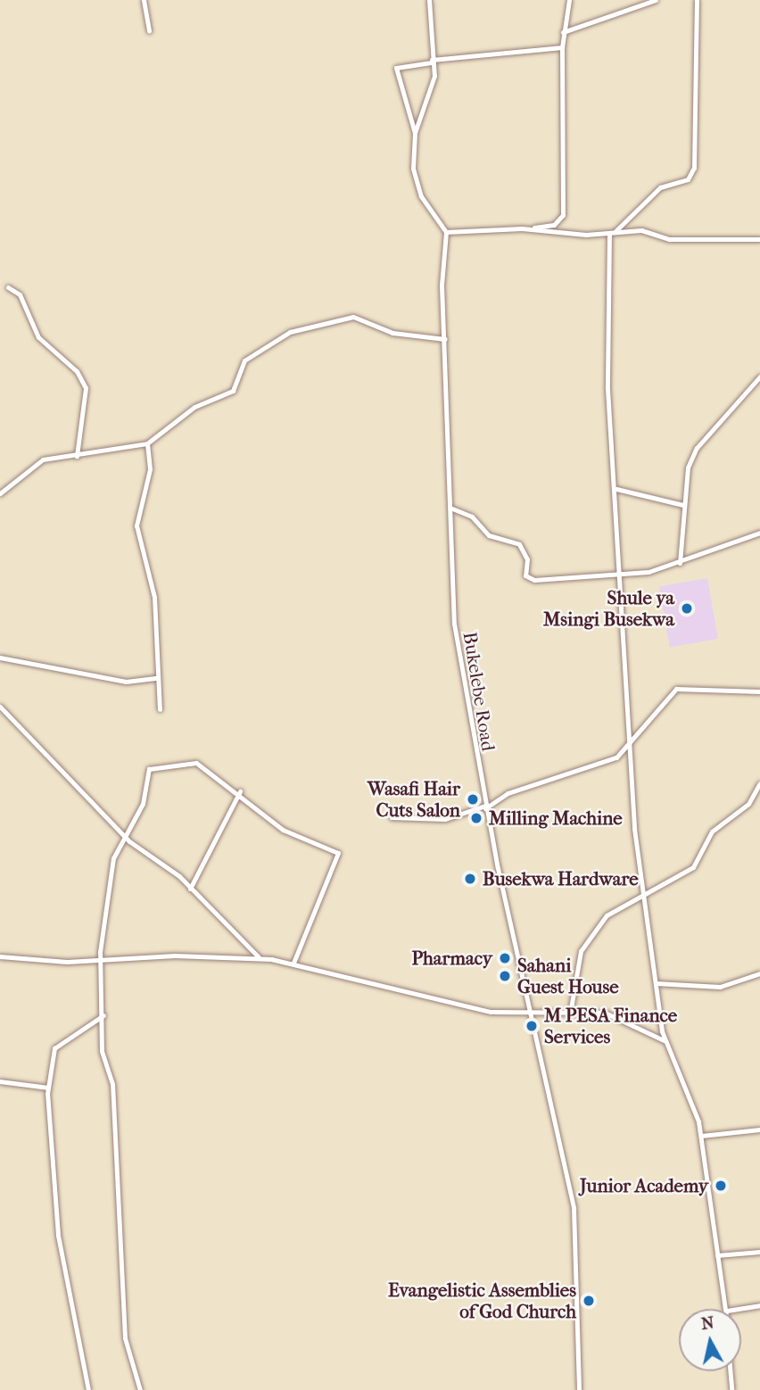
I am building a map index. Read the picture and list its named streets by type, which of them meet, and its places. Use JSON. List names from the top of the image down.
{
  "streets": {
    "street": ["Bukelebe Road"]
  },
  "places": [
    "Shule ya Msingi Busekwa",
    "Wasafi Hair Cuts Salon",
    "Milling Machine",
    "Busekwa Hardware",
    "Pharmacy",
    "Sahani Guest House",
    "M PESA Finance Services",
    "Junior Academy",
    "Evangelistic Assemblies of God Church"
  ],
  "north": "top"
}
